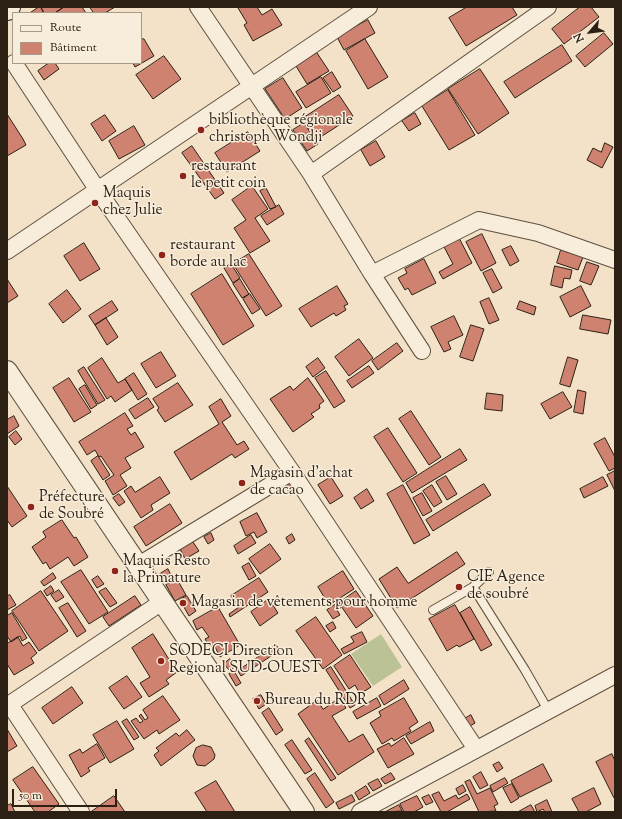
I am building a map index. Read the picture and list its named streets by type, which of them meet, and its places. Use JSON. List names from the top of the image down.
{
  "places": [
    "bibliothèque régionale christoph Wondji",
    "restaurant le petit coin",
    "Maquis chez Julie",
    "restaurant borde au lac",
    "Magasin d'achat de cacao",
    "Préfecture de Soubré",
    "Maquis Resto la Primature",
    "CIE Agence de soubré",
    "Magasin de vêtements pour homme",
    "SODECI Direction Regional SUD-OUEST",
    "Bureau du RDR"
  ],
  "legend": ["Route", "Bâtiment"],
  "scale_bar": "50 m",
  "north": "bottom left"
}
